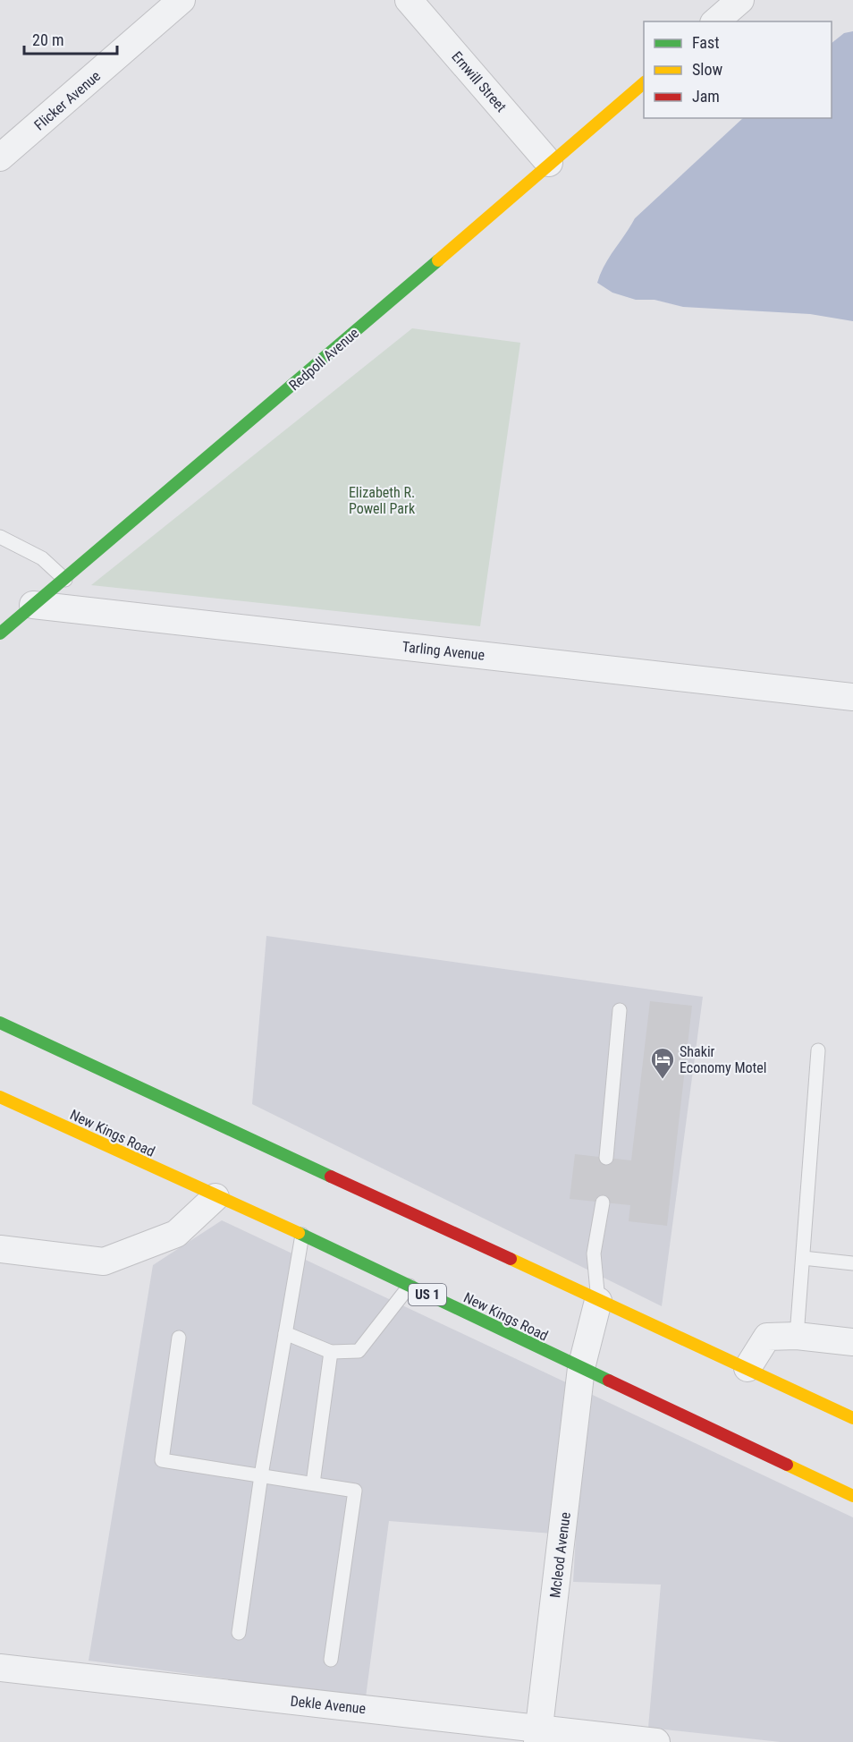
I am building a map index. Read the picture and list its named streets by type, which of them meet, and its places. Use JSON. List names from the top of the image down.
{
  "streets": {
    "main road": ["Redpoll Avenue", "New Kings Road", "US 1"],
    "street": [
      "Ernwill Street",
      "Flicker Avenue",
      "Tarling Avenue",
      "Mcleod Avenue",
      "Dekle Avenue"
    ]
  },
  "crossings": [
    ["Ernwill Street", "Redpoll Avenue"],
    ["Redpoll Avenue", "Tarling Avenue"],
    ["New Kings Road", "Mcleod Avenue"],
    ["Mcleod Avenue", "Dekle Avenue"]
  ],
  "parks": ["Elizabeth R. Powell Park"],
  "places": {
    "hotel": ["Shakir Economy Motel"]
  },
  "legend": ["Fast", "Slow", "Jam"],
  "scale_bar": "20 m"
}
